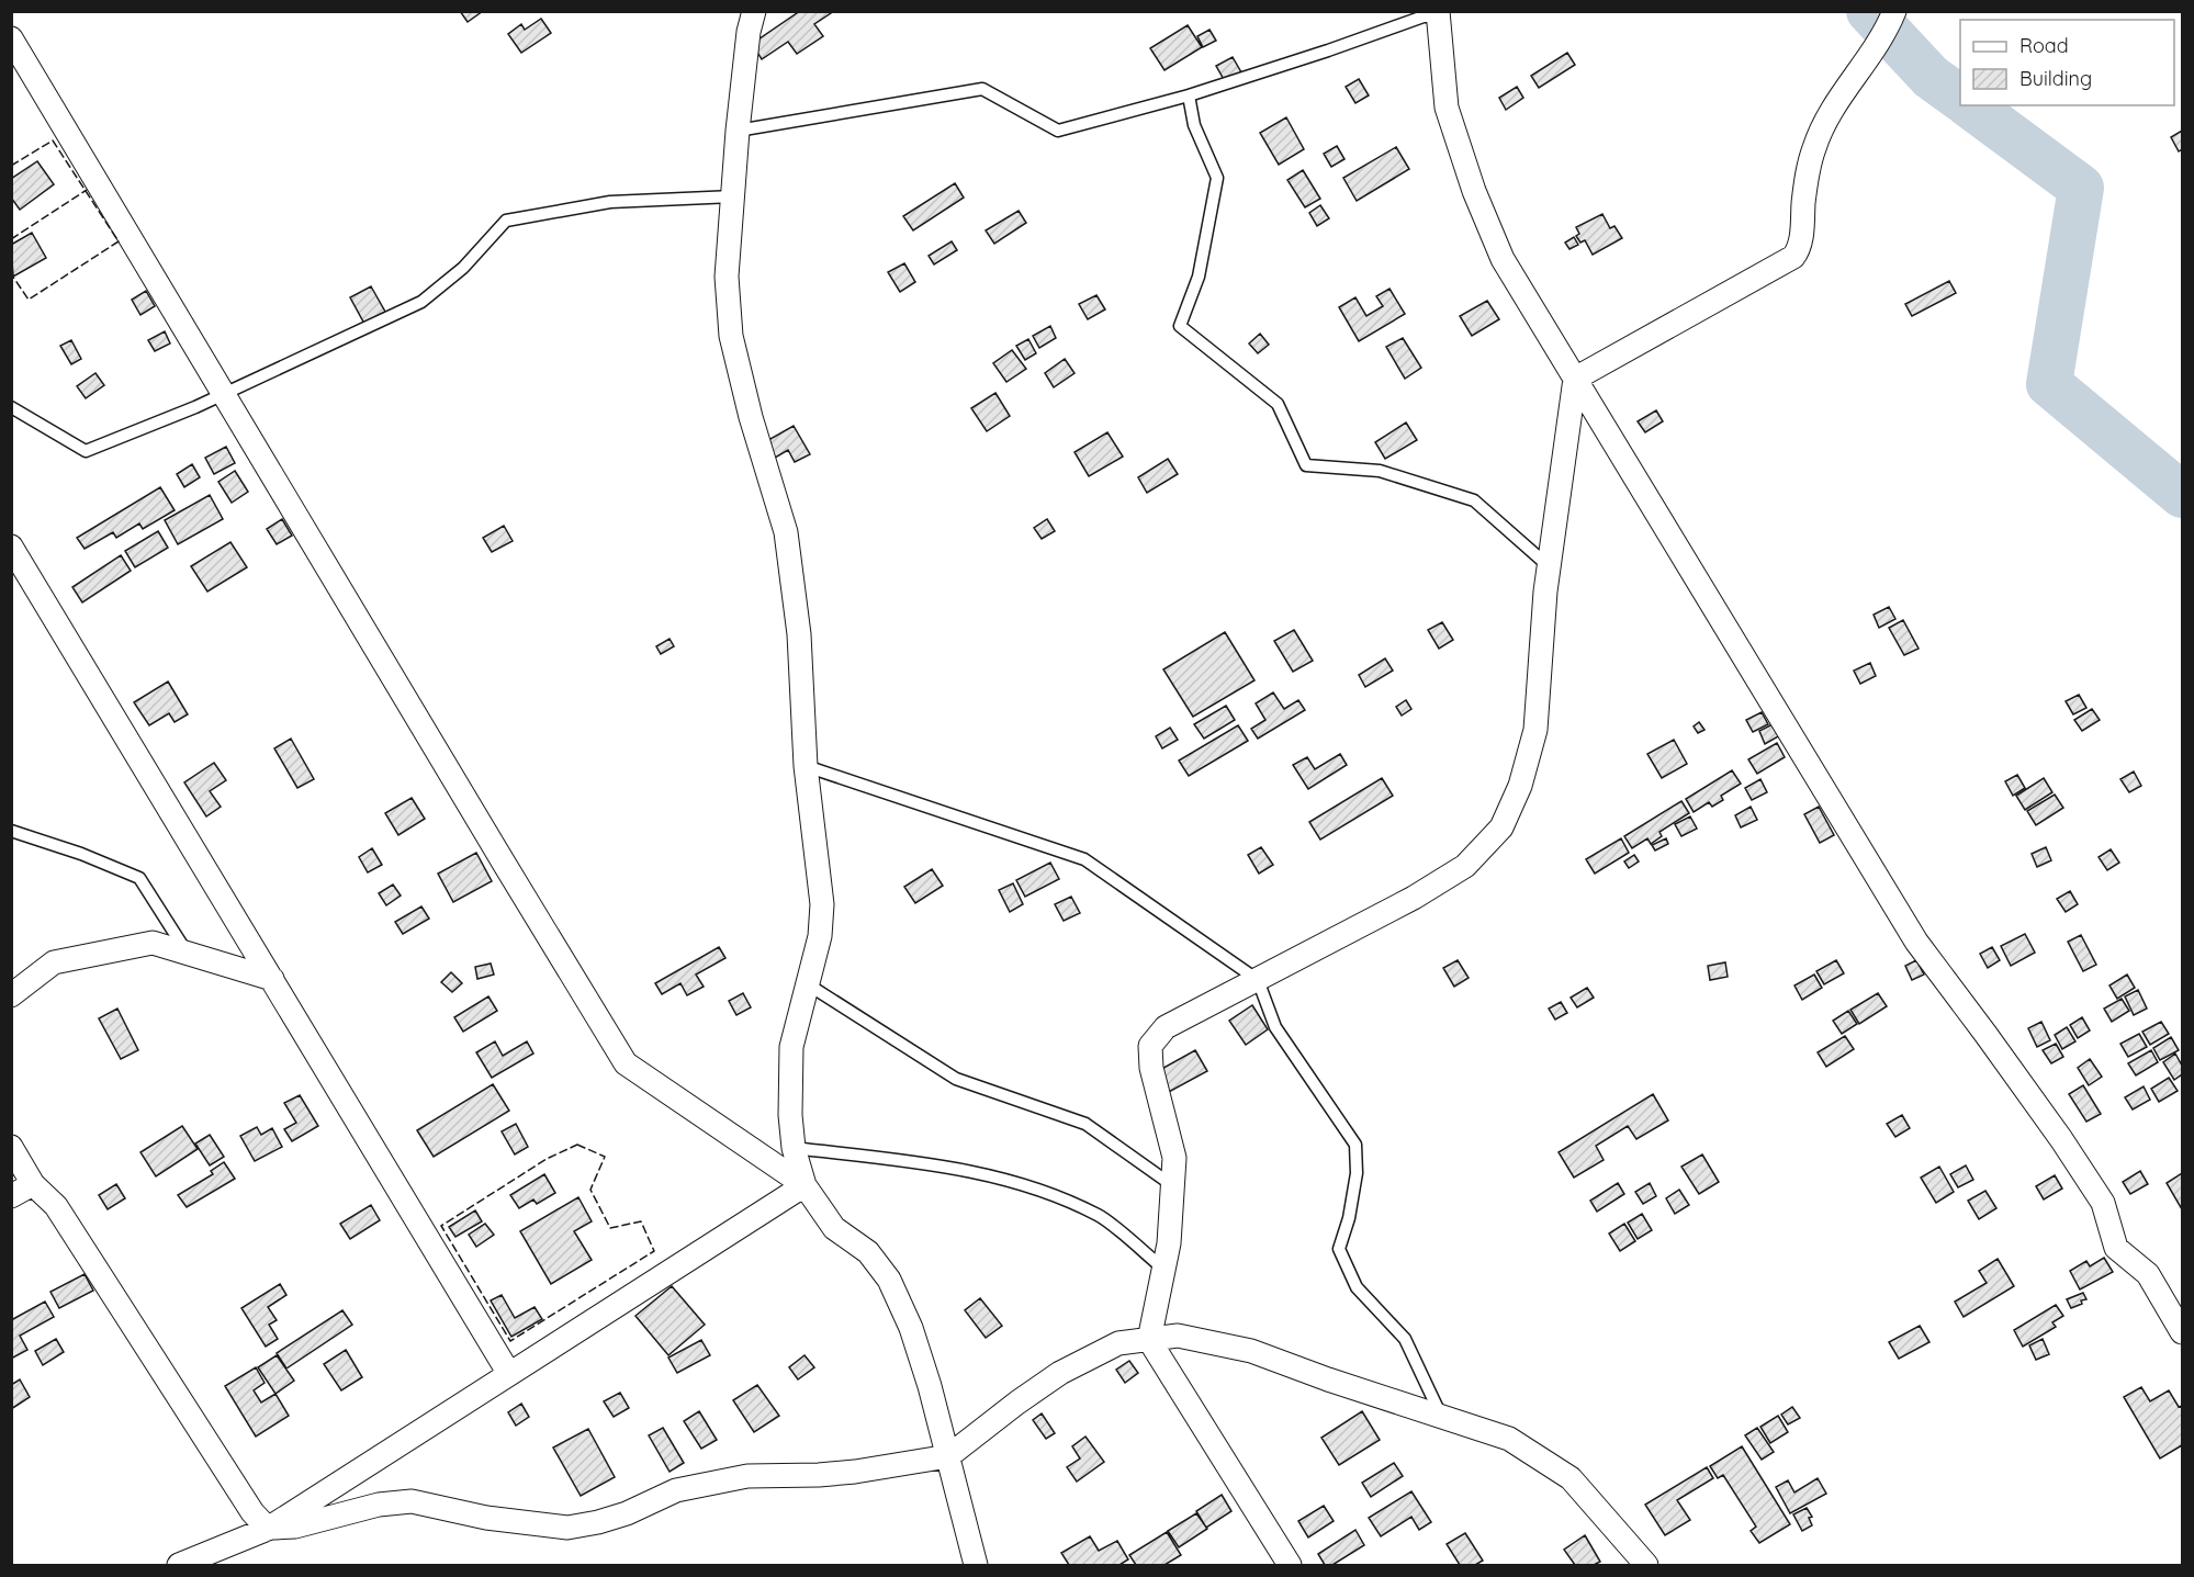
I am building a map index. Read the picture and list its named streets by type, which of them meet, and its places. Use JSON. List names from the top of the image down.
{
  "legend": ["Road", "Building"]
}
